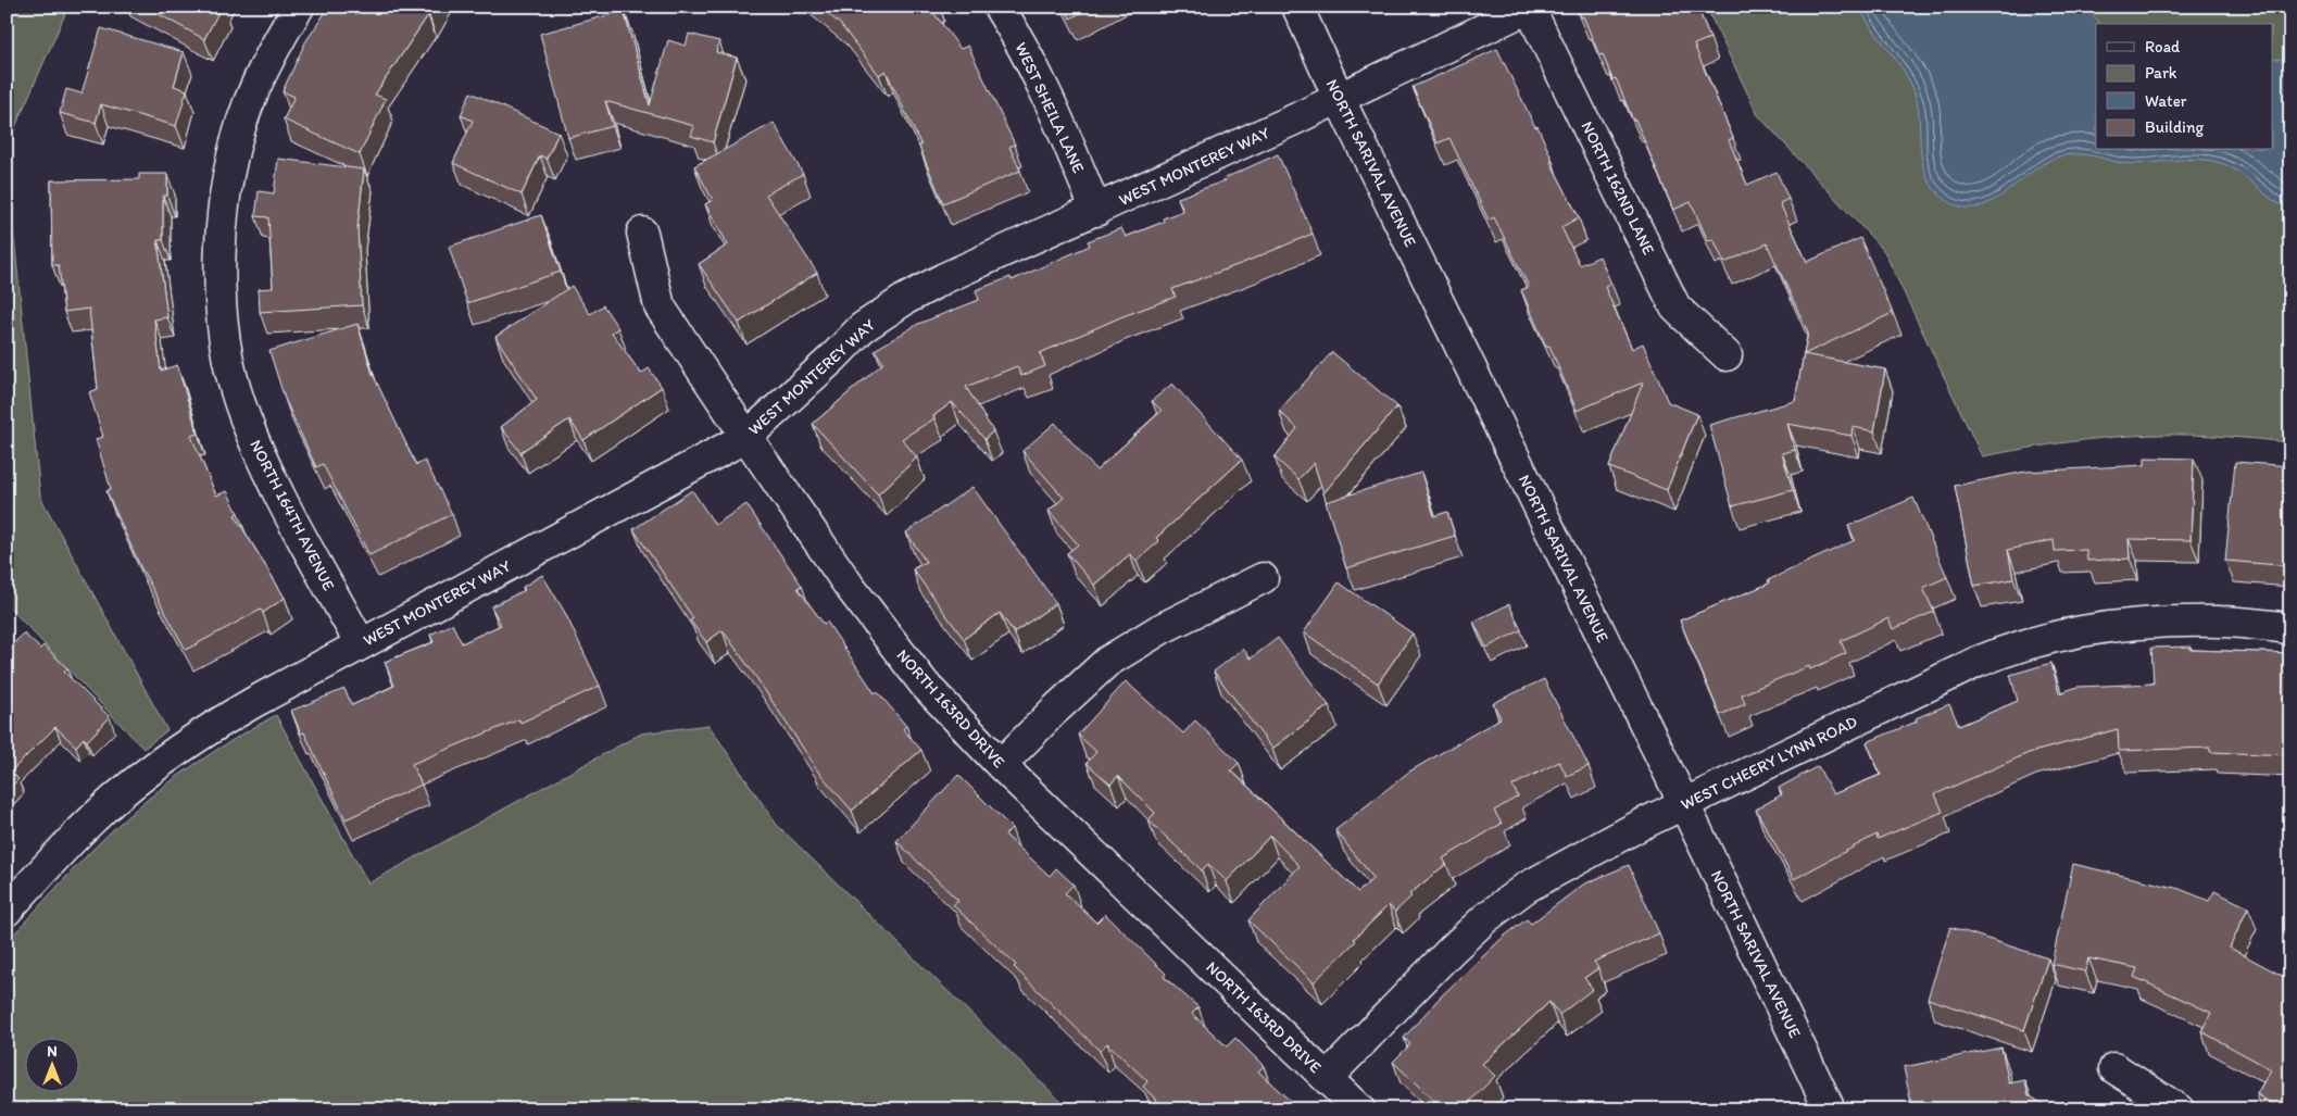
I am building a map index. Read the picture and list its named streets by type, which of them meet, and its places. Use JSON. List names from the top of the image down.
{
  "streets": {
    "street": [
      "WEST SHEILA LANE",
      "NORTH SARIVAL AVENUE",
      "WEST MONTEREY WAY",
      "NORTH 162ND LANE",
      "NORTH 164TH AVENUE",
      "NORTH 163RD DRIVE",
      "WEST CHEERY LYNN ROAD"
    ]
  },
  "crossings": [
    ["WEST SHEILA LANE", "WEST MONTEREY WAY"],
    ["NORTH SARIVAL AVENUE", "WEST MONTEREY WAY"],
    ["NORTH SARIVAL AVENUE", "WEST CHEERY LYNN ROAD"],
    ["WEST MONTEREY WAY", "NORTH 162ND LANE"],
    ["WEST MONTEREY WAY", "NORTH 164TH AVENUE"],
    ["WEST MONTEREY WAY", "NORTH 163RD DRIVE"],
    ["NORTH 163RD DRIVE", "WEST CHEERY LYNN ROAD"]
  ],
  "legend": [
    "Road",
    "Park",
    "Water",
    "Building"
  ],
  "north": "top"
}
